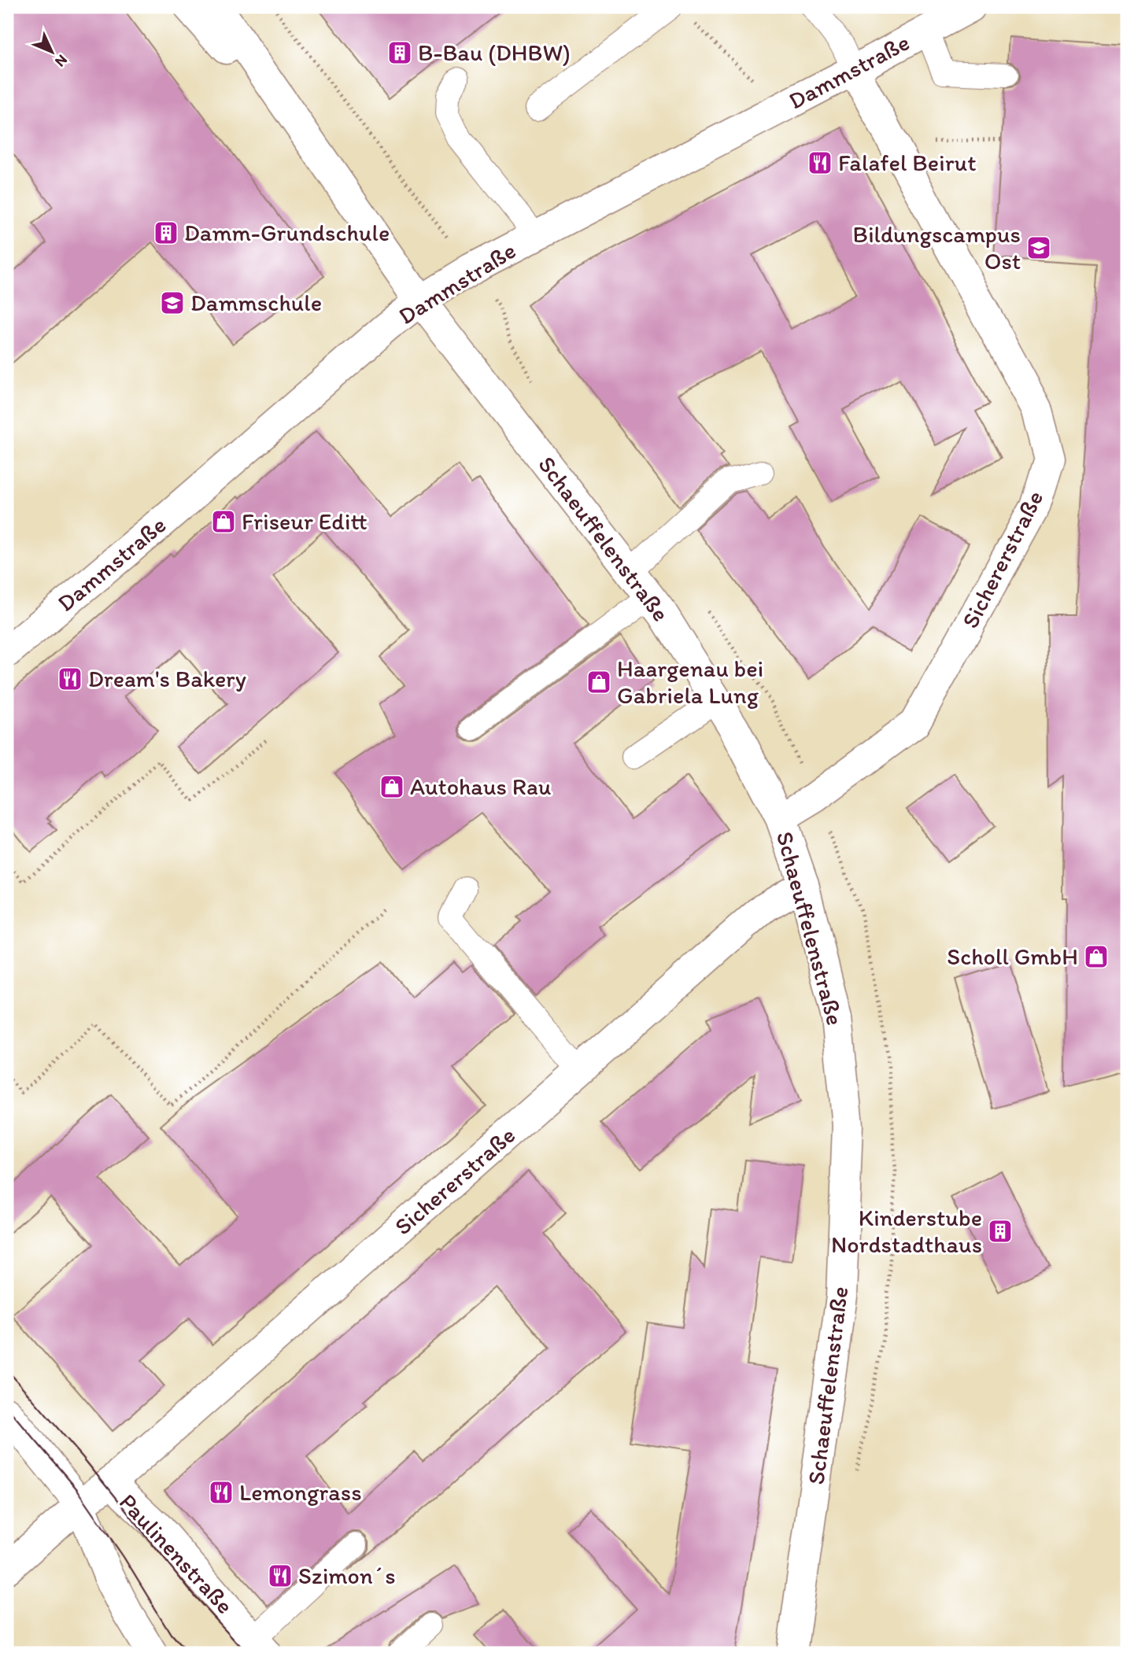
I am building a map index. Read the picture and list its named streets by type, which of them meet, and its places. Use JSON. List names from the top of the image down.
{
  "streets": {
    "street": [
      "Dammstraße",
      "Schaeuffelenstraße",
      "Sichererstraße",
      "Paulinenstraße"
    ]
  },
  "crossings": [
    ["Dammstraße", "Schaeuffelenstraße"],
    ["Dammstraße", "Sichererstraße"],
    ["Schaeuffelenstraße", "Sichererstraße"],
    ["Sichererstraße", "Paulinenstraße"]
  ],
  "places": {
    "building": ["B-Bau (DHBW)", "Damm-Grundschule", "Kinderstube Nordstadthaus"],
    "restaurant": [
      "Falafel Beirut",
      "Dream's Bakery",
      "Lemongrass",
      "Szimon´s"
    ],
    "school or university": ["Bildungscampus Ost", "Dammschule"],
    "shop": [
      "Friseur Editt",
      "Haargenau bei Gabriela Lung",
      "Autohaus Rau",
      "Scholl GmbH"
    ]
  },
  "north": "bottom right"
}
